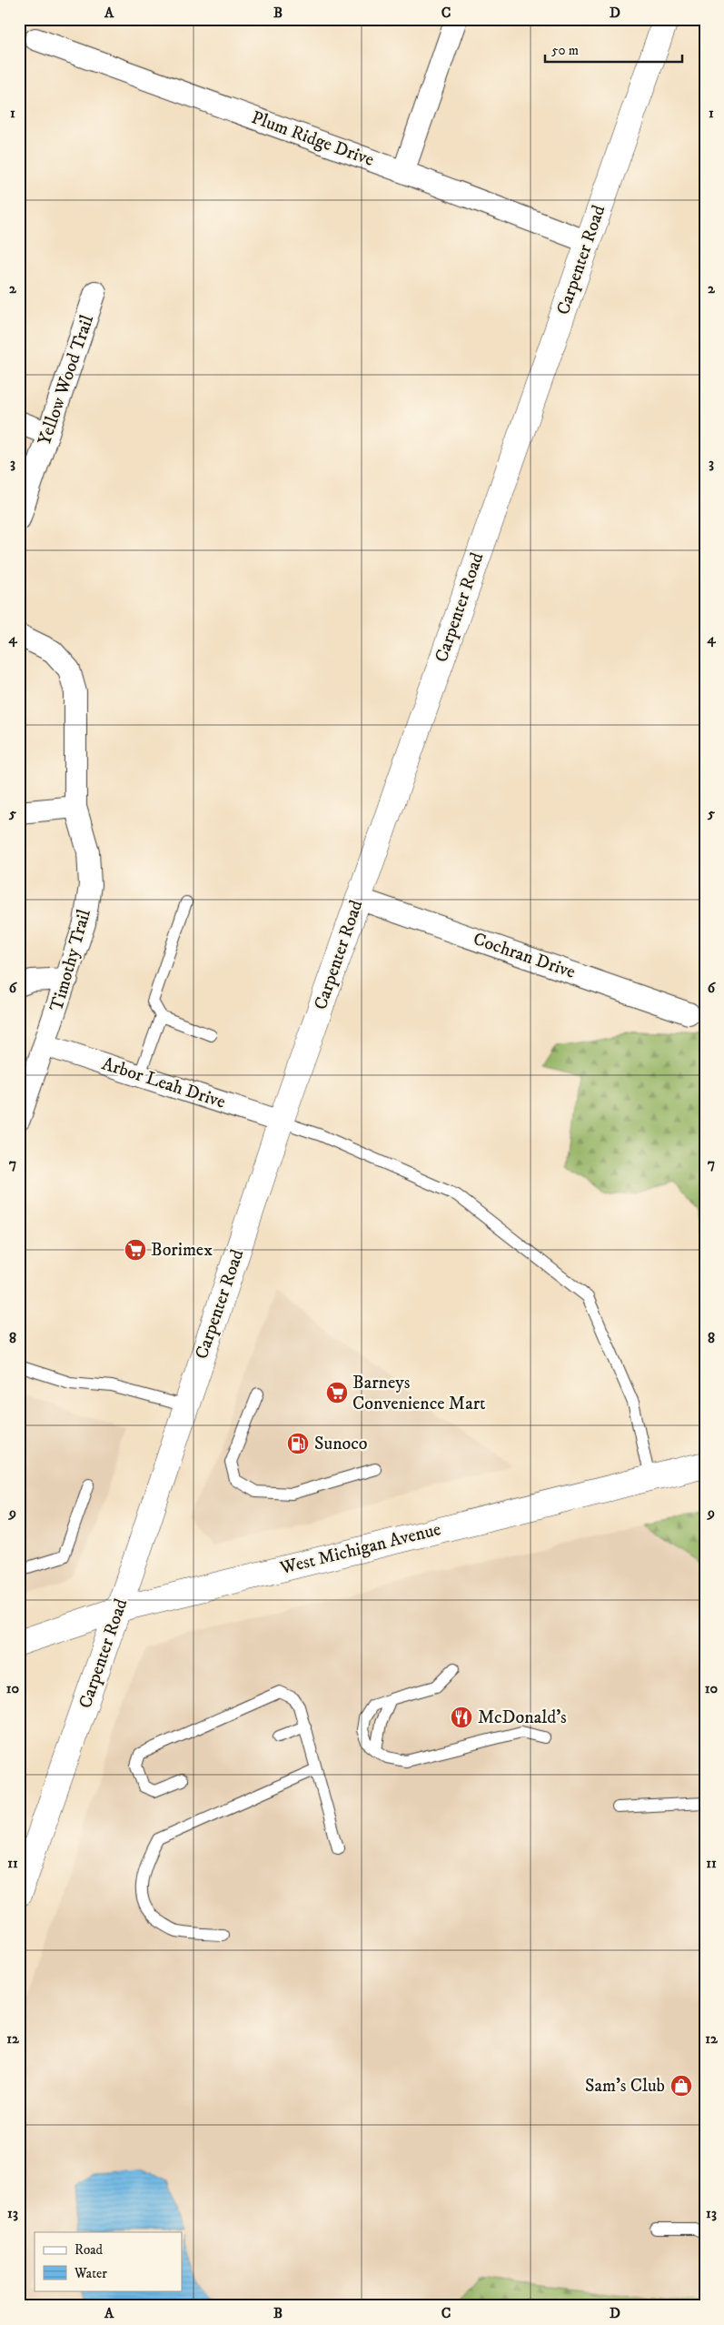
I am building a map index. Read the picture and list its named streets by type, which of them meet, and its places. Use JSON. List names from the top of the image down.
{
  "streets": {
    "main road": ["Carpenter Road", "West Michigan Avenue"],
    "street": [
      "Plum Ridge Drive",
      "Yellow Wood Trail",
      "Cochran Drive",
      "Timothy Trail",
      "Arbor Leah Drive"
    ]
  },
  "crossings": [
    ["Plum Ridge Drive", "Carpenter Road"],
    ["Carpenter Road", "Cochran Drive"],
    ["Carpenter Road", "Arbor Leah Drive"],
    ["Carpenter Road", "West Michigan Avenue"],
    ["Timothy Trail", "Arbor Leah Drive"]
  ],
  "places": {
    "supermarket": ["Borimex", "Barneys Convenience Mart"],
    "fuel station": ["Sunoco"],
    "restaurant": ["McDonald's"],
    "shop": ["Sam's Club"]
  },
  "legend": ["Road", "Water"],
  "scale_bar": "50 m",
  "grid": {
    "columns": [
      "A",
      "B",
      "C",
      "D"
    ],
    "rows": [
      "1",
      "2",
      "3",
      "4",
      "5",
      "6",
      "7",
      "8",
      "9",
      "10",
      "11",
      "12",
      "13"
    ]
  }
}
